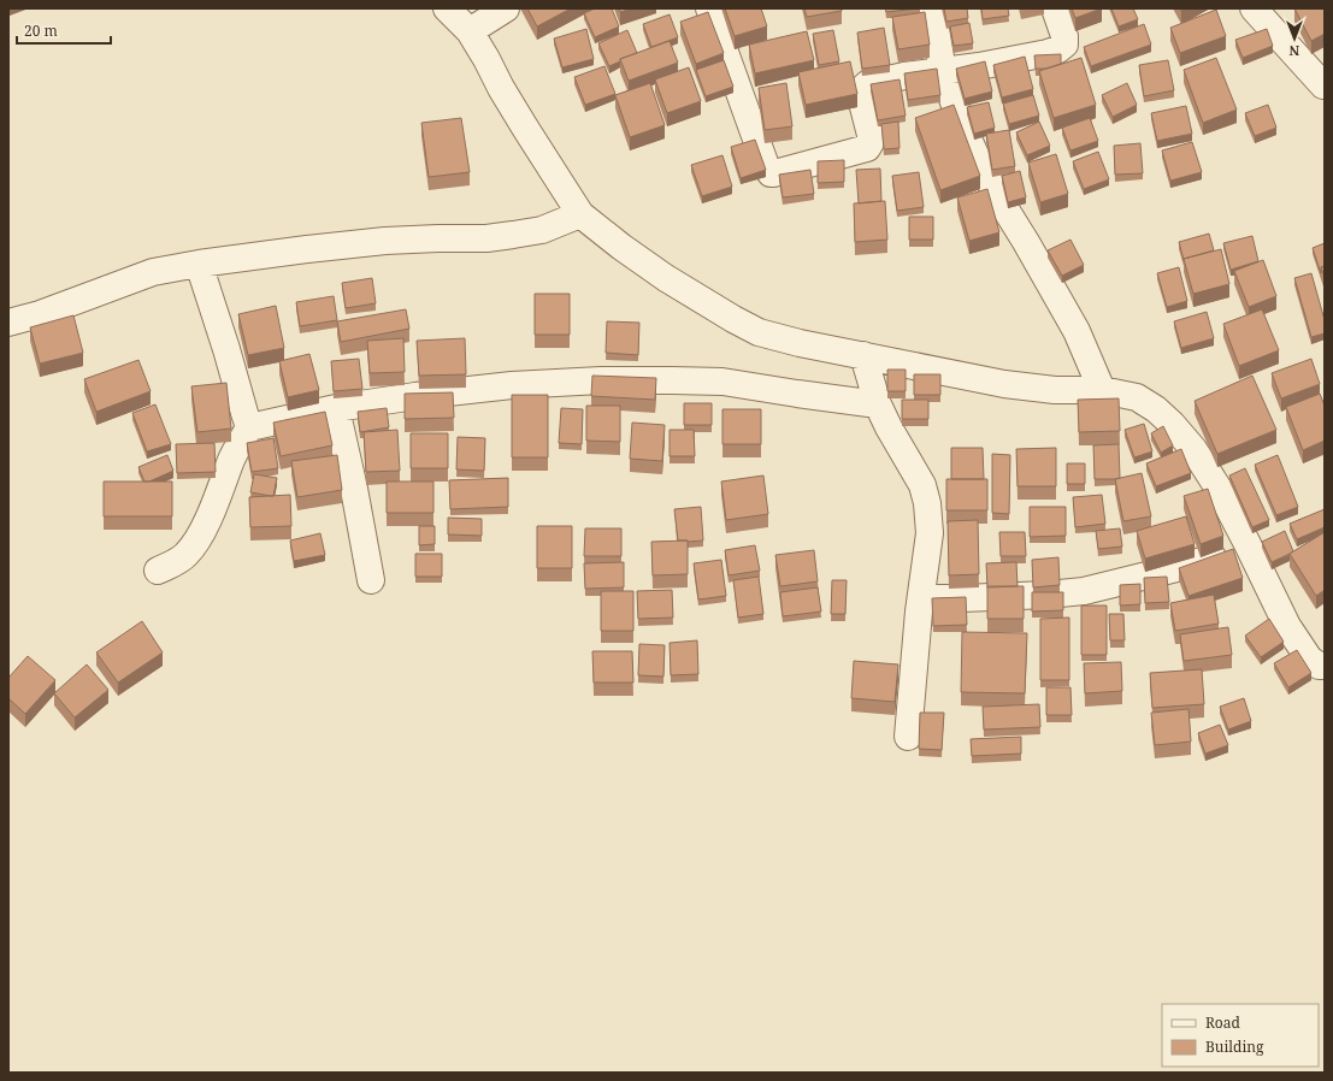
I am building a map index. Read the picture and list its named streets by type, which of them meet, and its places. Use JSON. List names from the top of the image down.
{
  "legend": ["Road", "Building"],
  "scale_bar": "20 m",
  "north": "bottom"
}
